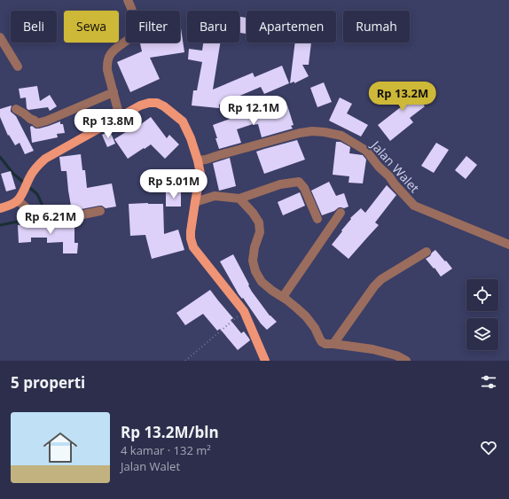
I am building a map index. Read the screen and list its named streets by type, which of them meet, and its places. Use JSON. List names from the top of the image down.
{
  "streets": {
    "street": ["Jalan Walet"]
  },
  "page": {
    "chip": [
      "Beli",
      "Sewa",
      "Filter",
      "Baru",
      "Apartemen",
      "Rumah"
    ],
    "price": [
      "Rp 13.2M",
      "Rp 12.1M",
      "Rp 13.8M",
      "Rp 5.01M",
      "Rp 6.21M"
    ],
    "heading": "5 properti",
    "list": [
      {
        "name": "Rp 13.2M/bln",
        "note": "4 kamar · 132 m² · Jalan Walet"
      }
    ]
  }
}
